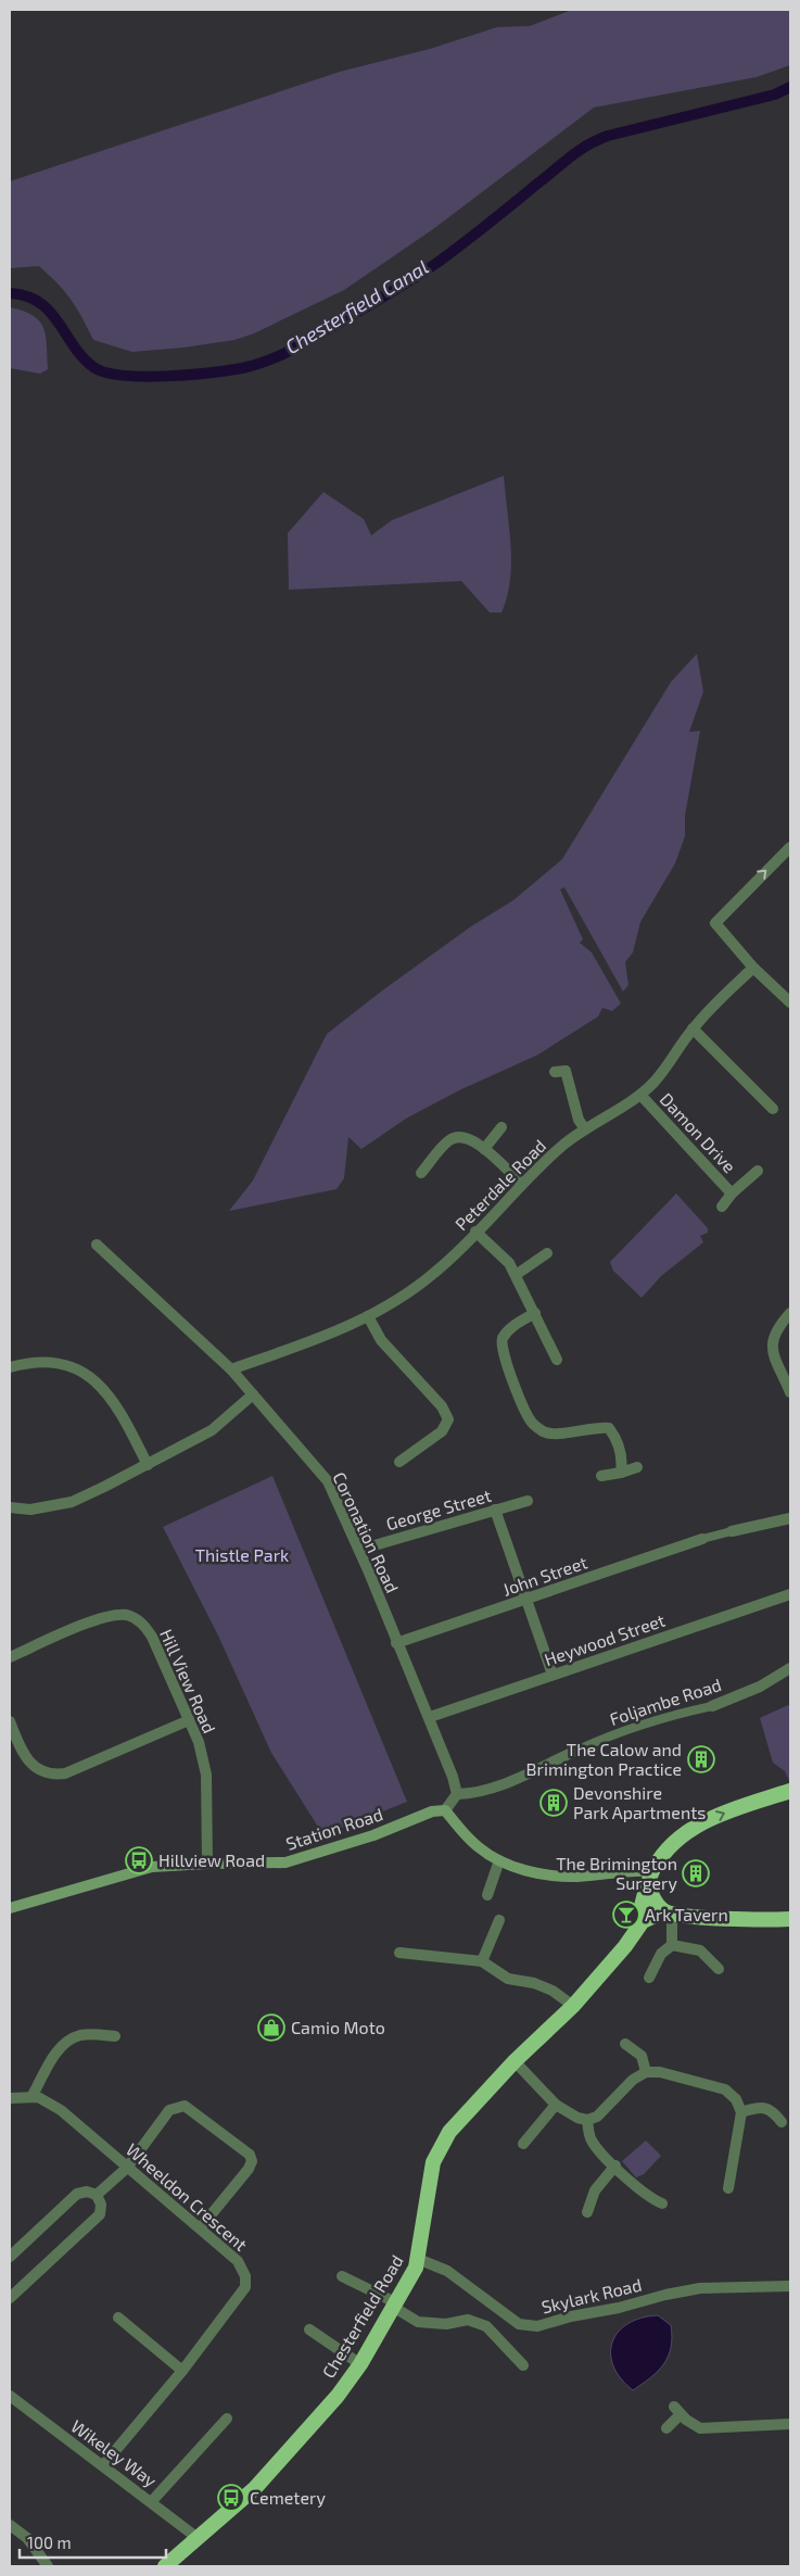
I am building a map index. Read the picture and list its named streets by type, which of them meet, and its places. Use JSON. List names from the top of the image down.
{
  "streets": {
    "highway": ["Chesterfield Road"],
    "main road": ["Station Road"],
    "street": [
      "Damon Drive",
      "Peterdale Road",
      "George Street",
      "Coronation Road",
      "John Street",
      "Heywood Street",
      "Hill View Road",
      "Foljambe Road",
      "Wheeldon Crescent",
      "Skylark Road",
      "Wikeley Way"
    ]
  },
  "crossings": [
    ["Damon Drive", "Peterdale Road"],
    ["Peterdale Road", "Coronation Road"],
    ["George Street", "Coronation Road"],
    ["Coronation Road", "John Street"],
    ["Coronation Road", "Heywood Street"],
    ["Coronation Road", "Foljambe Road"],
    ["Hill View Road", "Station Road"],
    ["Wheeldon Crescent", "Wikeley Way"],
    ["Skylark Road", "Chesterfield Road"],
    ["Chesterfield Road", "Wikeley Way"]
  ],
  "water": ["Chesterfield Canal"],
  "parks": ["Thistle Park"],
  "places": {
    "building": ["The Calow and Brimington Practice", "Devonshire Park Apartments", "The Brimington Surgery"],
    "bus stop": ["Hillview Road", "Cemetery"],
    "bar": ["Ark Tavern"],
    "shop": ["Camio Moto"]
  },
  "scale_bar": "100 m"
}
